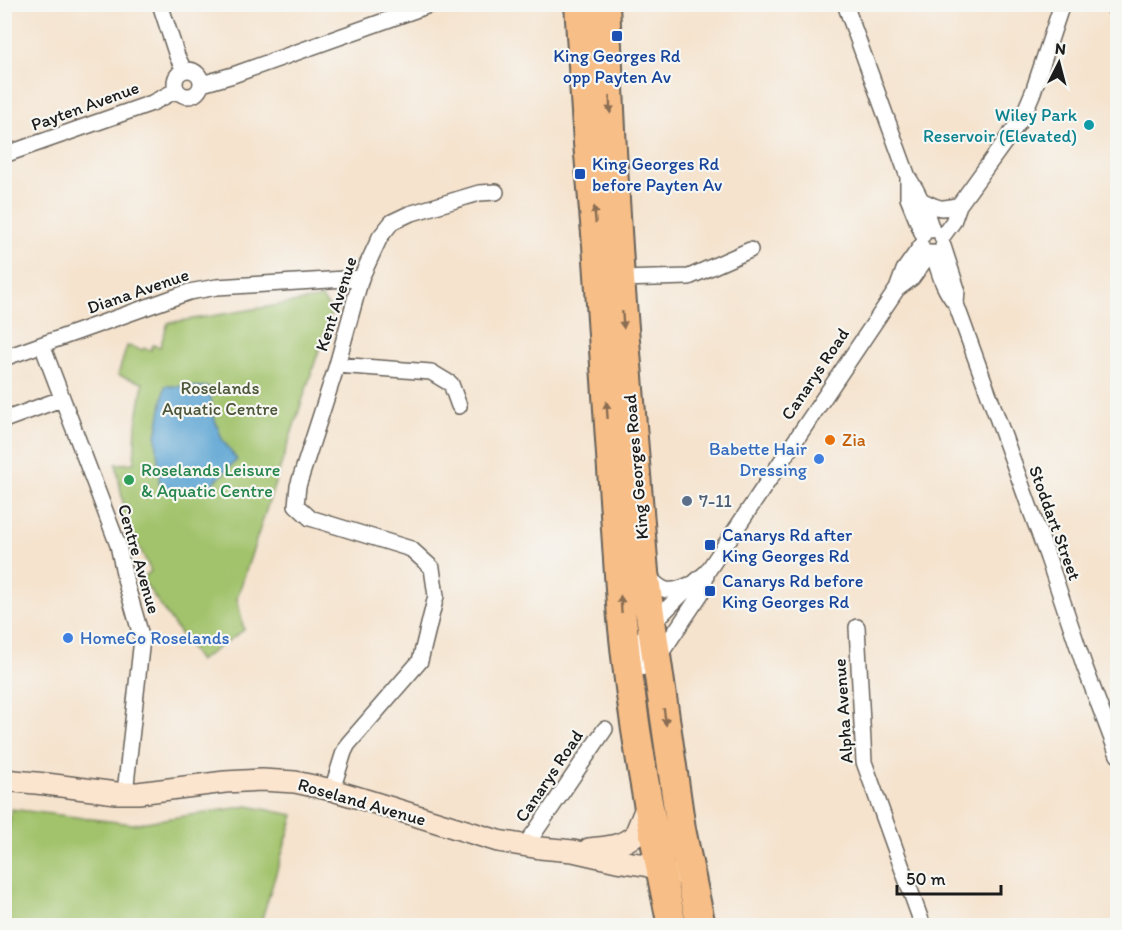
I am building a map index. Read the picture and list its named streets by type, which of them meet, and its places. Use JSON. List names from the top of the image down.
{
  "streets": {
    "highway": ["King Georges Road"],
    "street": [
      "Payten Avenue",
      "Diana Avenue",
      "Kent Avenue",
      "Canarys Road",
      "Stoddart Street",
      "Centre Avenue",
      "Alpha Avenue",
      "Roseland Avenue"
    ]
  },
  "crossings": [
    ["Diana Avenue", "Kent Avenue"],
    ["Diana Avenue", "Centre Avenue"],
    ["Kent Avenue", "Roseland Avenue"],
    ["Canarys Road", "King Georges Road"],
    ["Canarys Road", "Stoddart Street"],
    ["Canarys Road", "Roseland Avenue"],
    ["King Georges Road", "Roseland Avenue"],
    ["Centre Avenue", "Roseland Avenue"]
  ],
  "parks": ["Roselands Aquatic Centre"],
  "places": {
    "transit": [
      "King Georges Rd opp Payten Av",
      "King Georges Rd before Payten Av",
      "Canarys Rd after King Georges Rd",
      "Canarys Rd before King Georges Rd"
    ],
    "other": [
      "Wiley Park Reservoir (Elevated)",
      "Zia",
      "Babette Hair Dressing",
      "Roselands Leisure & Aquatic Centre",
      "7-11",
      "HomeCo Roselands"
    ]
  },
  "scale_bar": "50 m",
  "north": "top"
}
